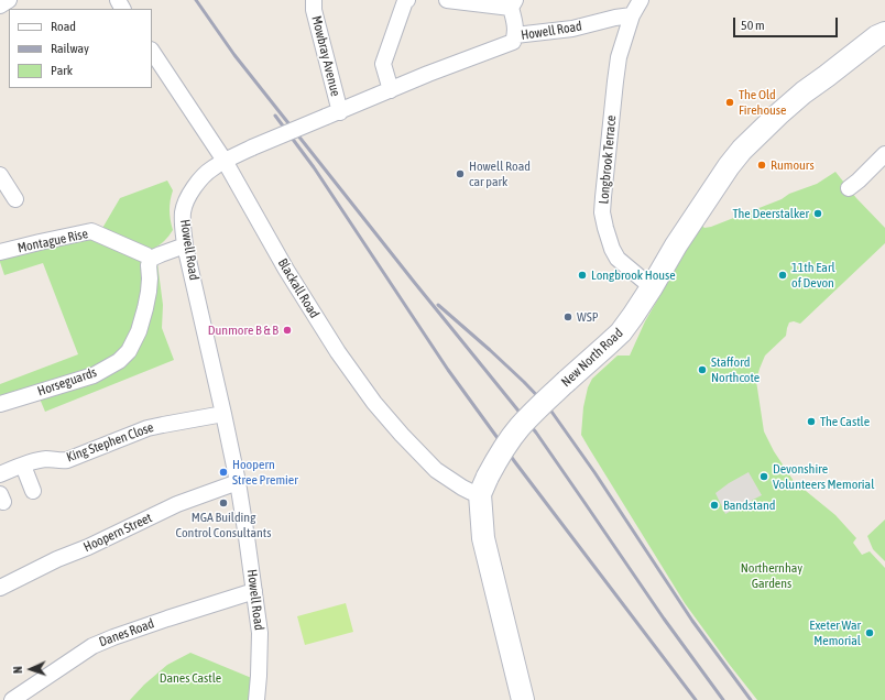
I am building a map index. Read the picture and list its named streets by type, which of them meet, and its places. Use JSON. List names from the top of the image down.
{
  "streets": {
    "main road": ["New North Road"],
    "street": [
      "Howell Road",
      "Mowbray Avenue",
      "Longbrook Terrace",
      "Montague Rise",
      "Blackall Road",
      "Horseguards",
      "King Stephen Close",
      "Hoopern Street",
      "Danes Road"
    ]
  },
  "crossings": [
    ["Howell Road", "Mowbray Avenue"],
    ["Howell Road", "Longbrook Terrace"],
    ["Howell Road", "Blackall Road"],
    ["Howell Road", "King Stephen Close"],
    ["Howell Road", "Hoopern Street"],
    ["Howell Road", "Danes Road"],
    ["Longbrook Terrace", "New North Road"],
    ["Montague Rise", "Horseguards"],
    ["Blackall Road", "New North Road"]
  ],
  "parks": ["Northernhay Gardens", "Danes Castle"],
  "places": [
    "The Old Firehouse",
    "Rumours",
    "Howell Road car park",
    "The Deerstalker",
    "Longbrook House",
    "11th Earl of Devon",
    "WSP",
    "Dunmore B & B",
    "Stafford Northcote",
    "The Castle",
    "Hoopern Stree Premier",
    "Devonshire Volunteers Memorial",
    "MGA Building Control Consultants",
    "Bandstand",
    "Exeter War Memorial"
  ],
  "legend": ["Road", "Railway", "Park"],
  "scale_bar": "50 m",
  "north": "left"
}
